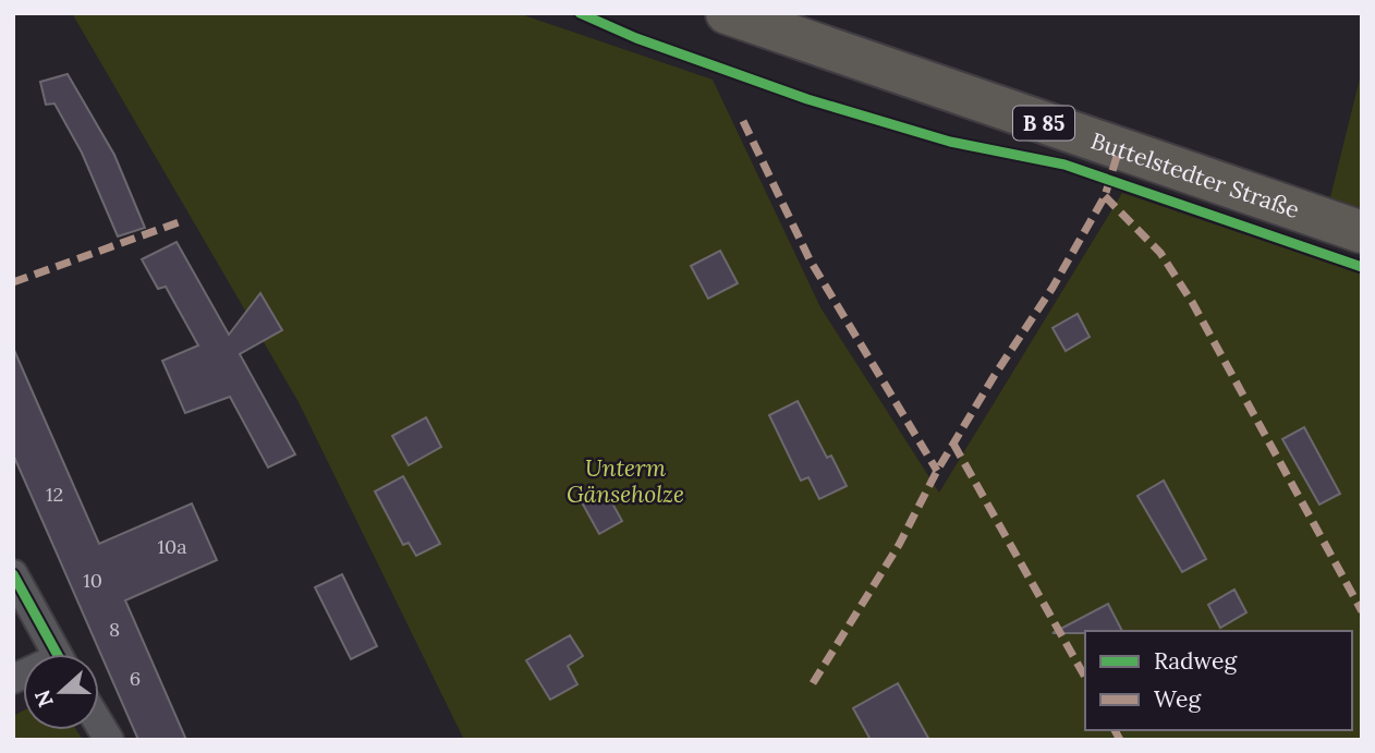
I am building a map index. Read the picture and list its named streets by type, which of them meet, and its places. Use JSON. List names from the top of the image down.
{
  "streets": {
    "main road": ["B 85", "Buttelstedter Straße"]
  },
  "parks": ["Unterm Gänseholze"],
  "house_numbers": [
    "12",
    "10a",
    "10",
    "8",
    "6"
  ],
  "legend": ["Radweg", "Weg"],
  "north": "left"
}
